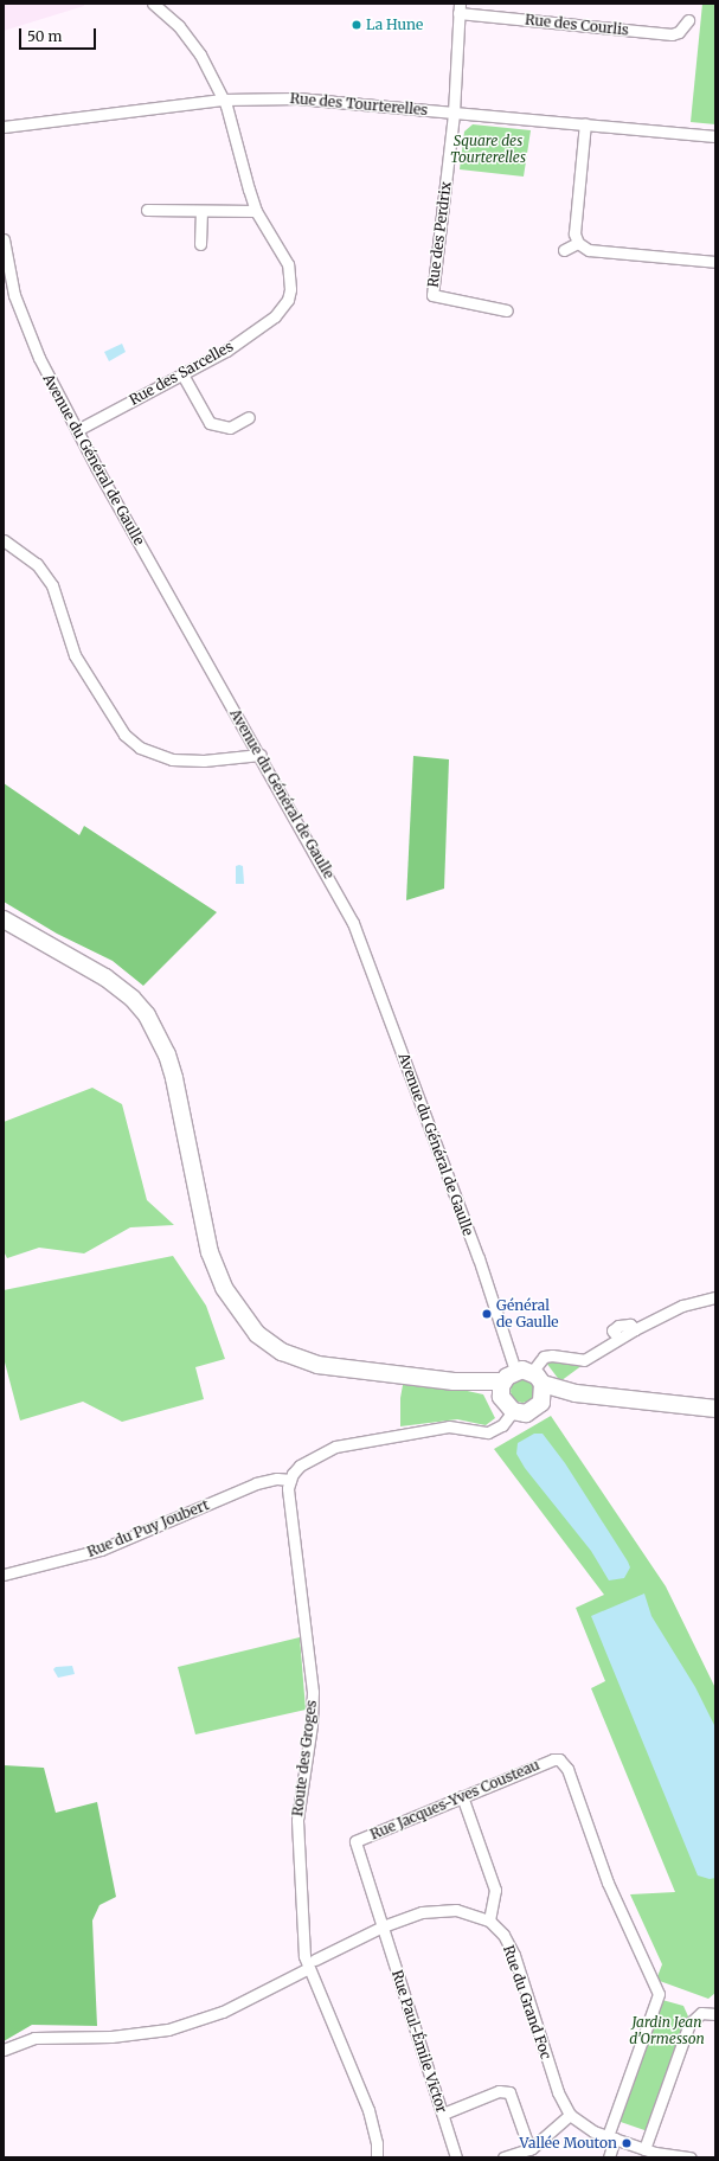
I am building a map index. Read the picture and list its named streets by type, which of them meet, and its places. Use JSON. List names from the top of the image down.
{
  "streets": {
    "street": [
      "Rue des Courlis",
      "Rue des Tourterelles",
      "Rue des Perdrix",
      "Rue des Sarcelles",
      "Avenue du Général de Gaulle",
      "Rue du Puy Joubert",
      "Route des Groges",
      "Rue Jacques-Yves Cousteau",
      "Rue du Grand Foc",
      "Rue Paul-Émile Victor"
    ]
  },
  "crossings": [
    ["Rue des Courlis", "Rue des Perdrix"],
    ["Rue des Tourterelles", "Rue des Perdrix"],
    ["Rue des Sarcelles", "Avenue du Général de Gaulle"],
    ["Rue du Puy Joubert", "Route des Groges"],
    ["Rue Jacques-Yves Cousteau", "Rue du Grand Foc"],
    ["Rue Jacques-Yves Cousteau", "Rue Paul-Émile Victor"]
  ],
  "parks": ["Square des Tourterelles", "Jardin Jean d'Ormesson"],
  "places": ["La Hune", "Général de Gaulle", "Vallée Mouton"],
  "scale_bar": "50 m"
}
